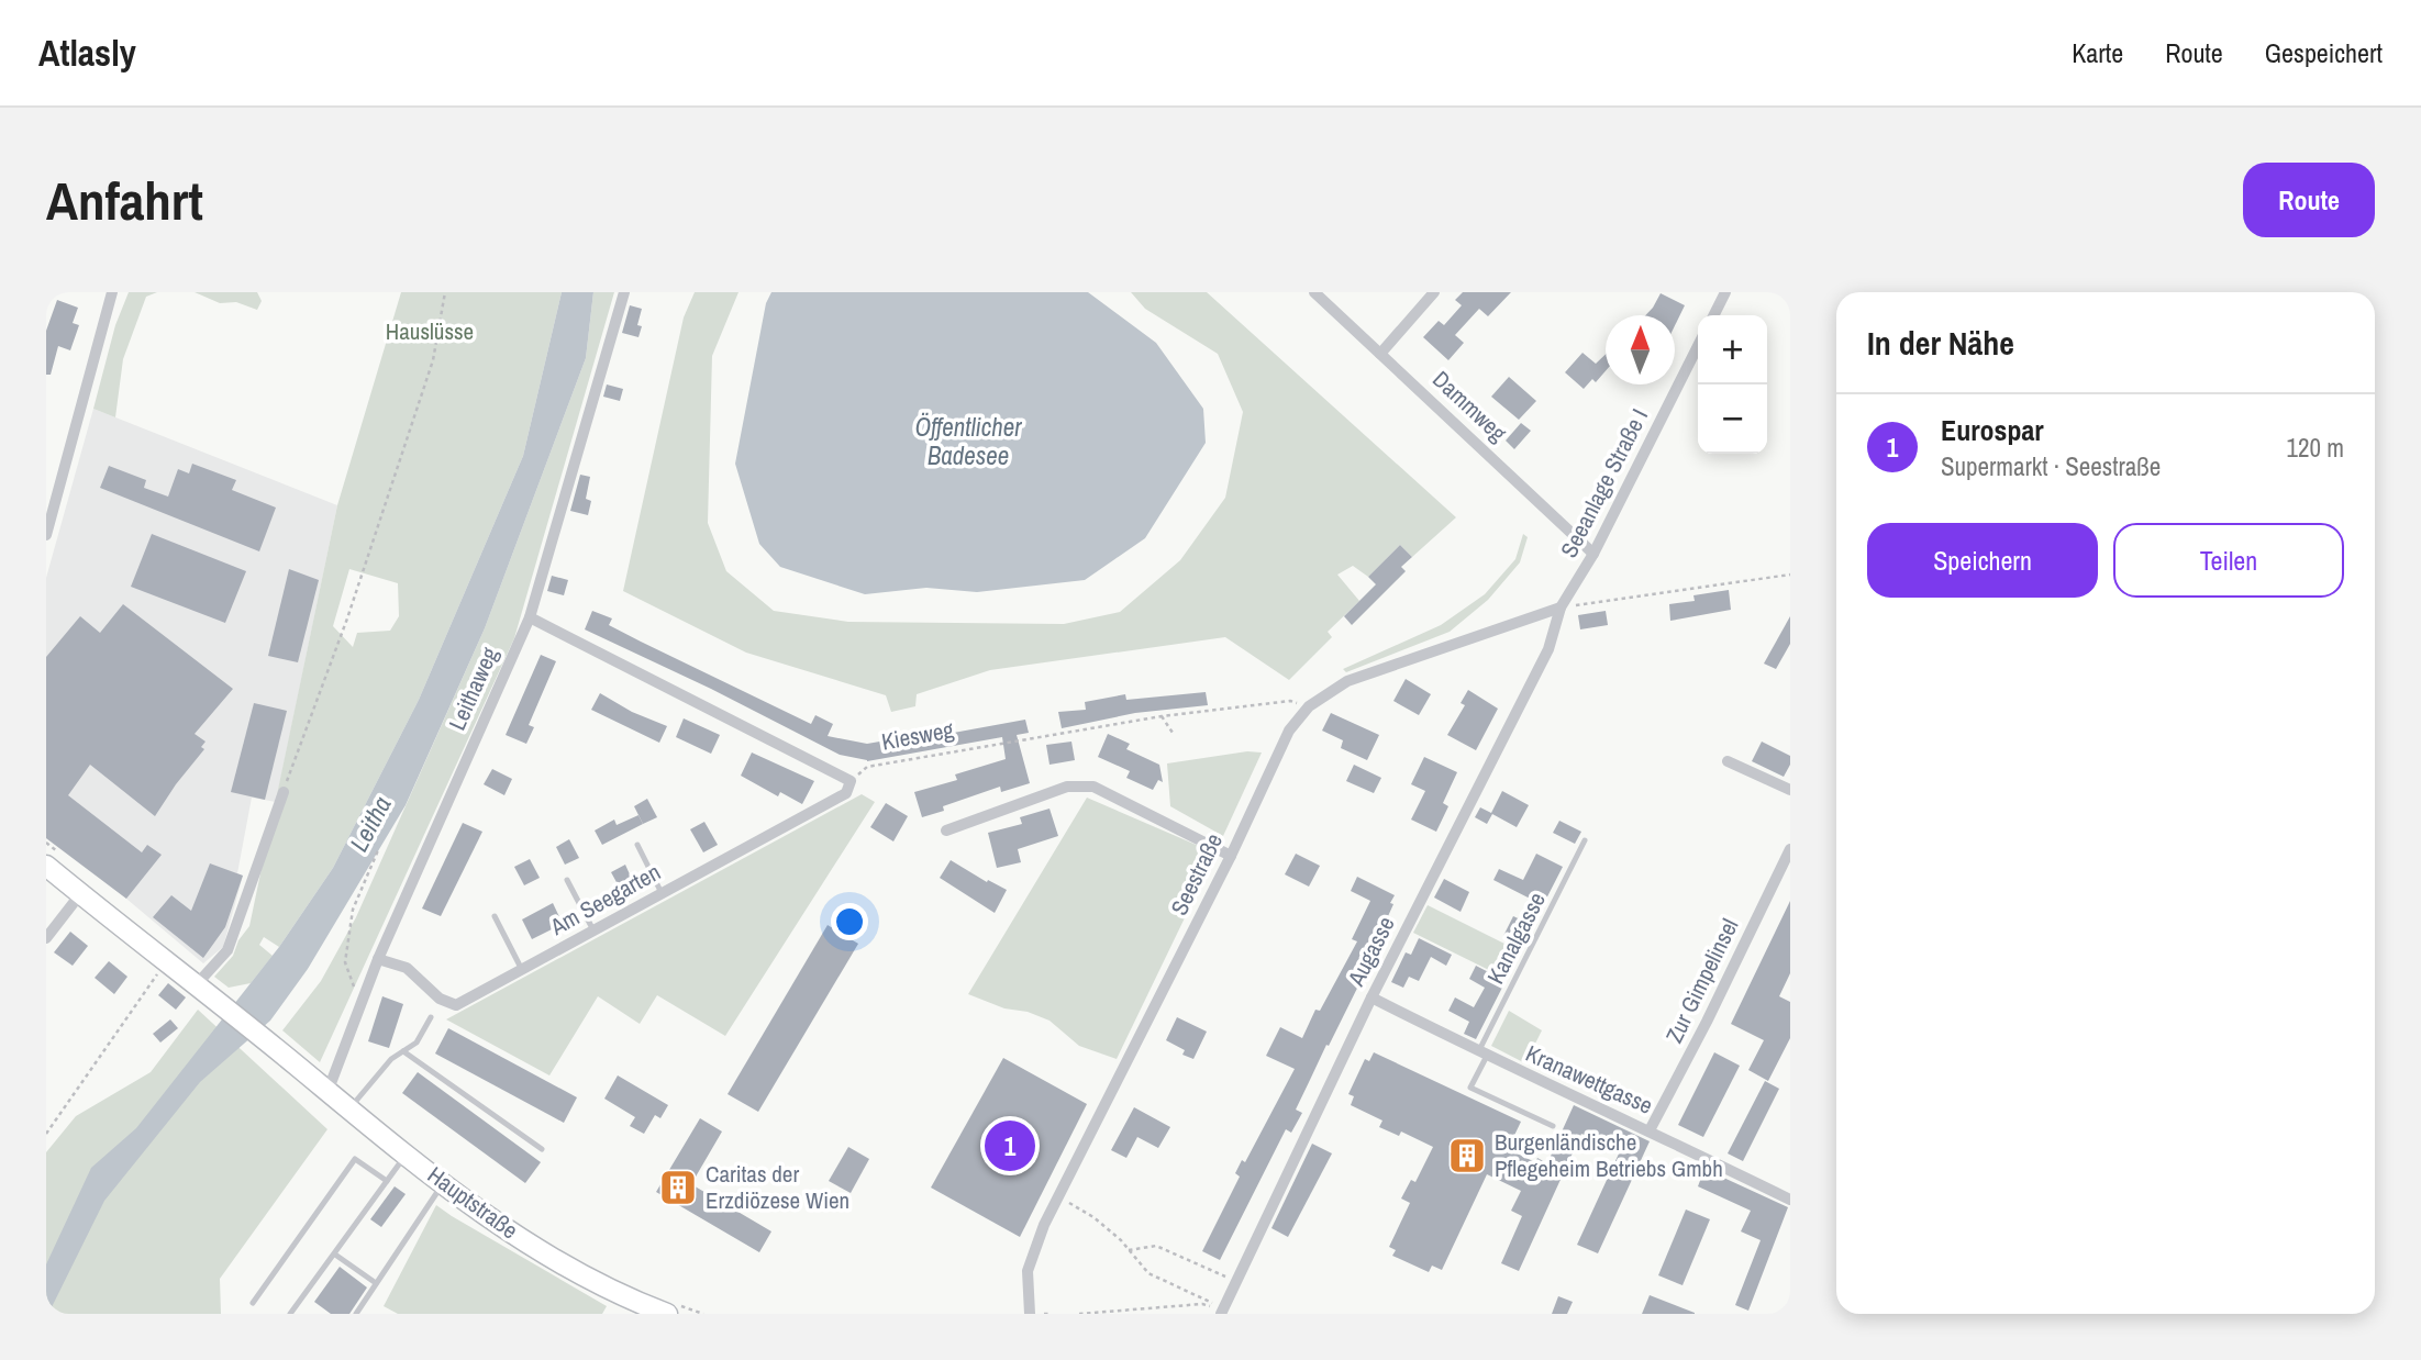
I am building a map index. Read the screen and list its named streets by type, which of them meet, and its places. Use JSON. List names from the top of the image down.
{
  "streets": {
    "main road": ["Hauptstraße"],
    "street": [
      "Dammweg",
      "Seeanlage Straße I",
      "Leithaweg",
      "Seestraße",
      "Am Seegarten",
      "Augasse",
      "Zur Gimpelinsel",
      "Kranawettgasse"
    ],
    "lane": ["Kanalgasse"],
    "path": ["Kiesweg"]
  },
  "crossings": [
    ["Dammweg", "Seeanlage Straße I"],
    ["Seeanlage Straße I", "Seestraße"],
    ["Seeanlage Straße I", "Augasse"],
    ["Leithaweg", "Am Seegarten"],
    ["Leithaweg", "Hauptstraße"],
    ["Kiesweg", "Seestraße"],
    ["Kiesweg", "Am Seegarten"],
    ["Seestraße", "Augasse"],
    ["Kanalgasse", "Kranawettgasse"],
    ["Augasse", "Kranawettgasse"],
    ["Zur Gimpelinsel", "Kranawettgasse"]
  ],
  "water": ["Öffentlicher Badesee", "Leitha"],
  "parks": ["Hauslüsse"],
  "places": {
    "building": ["Burgenländische Pflegeheim Betriebs Gmbh", "Caritas der Erzdiözese Wien"]
  },
  "north": "top",
  "page": {
    "header": "Atlasly",
    "nav": ["Karte", "Route", "Gespeichert"],
    "buttons": [
      "Route",
      ["Speichern", "Teilen"]
    ],
    "title": "Anfahrt",
    "heading": "In der Nähe",
    "map_buttons": ["+", "−"],
    "list": [
      {
        "mark": "1",
        "name": "Eurospar",
        "note": "Supermarkt · Seestraße",
        "value": "120 m"
      }
    ],
    "pins": "1"
  }
}
